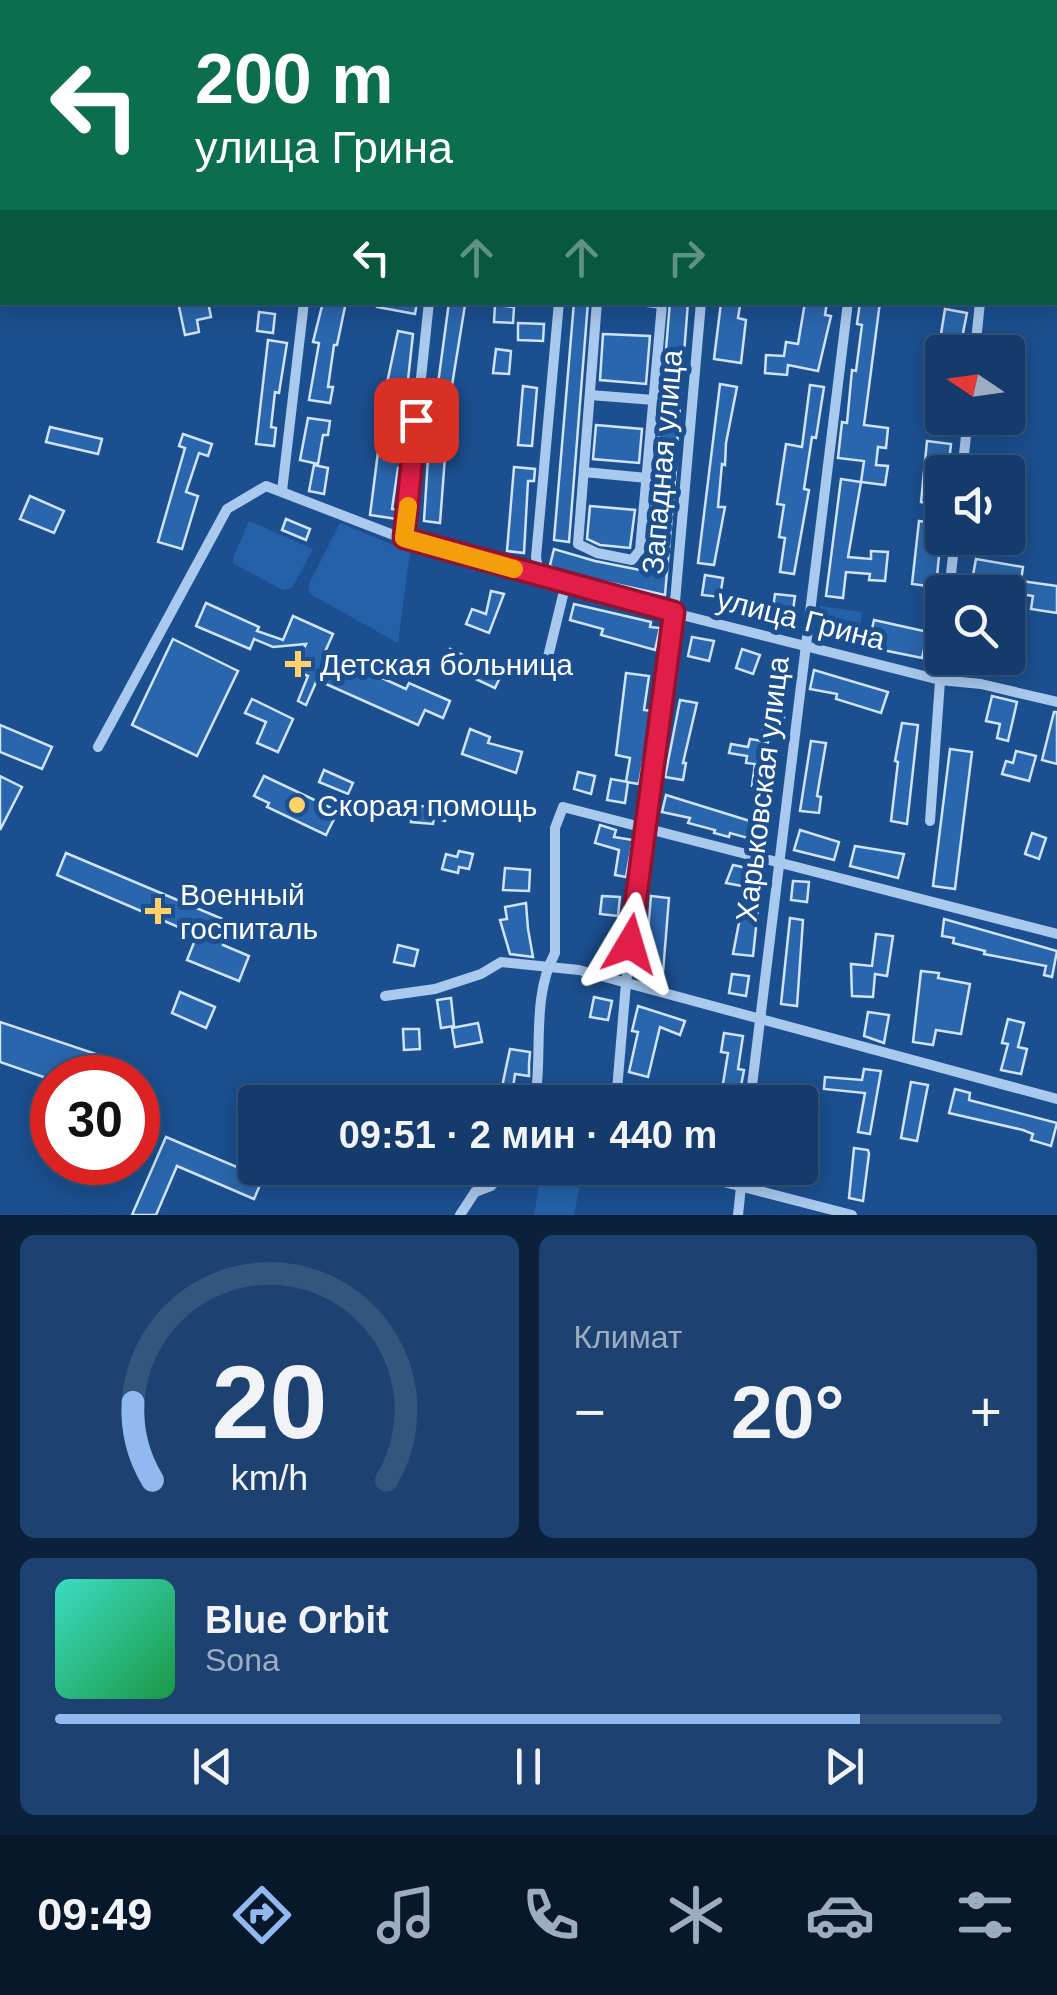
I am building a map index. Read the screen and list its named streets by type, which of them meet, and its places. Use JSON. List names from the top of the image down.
{
  "streets": {
    "street": ["Западная улица", "улица Грина", "Харьковская улица"]
  },
  "crossings": [
    ["Западная улица", "улица Грина"],
    ["улица Грина", "Харьковская улица"]
  ],
  "places": {
    "health": ["Детская больница", "Военный госпиталь"],
    "other": ["Скорая помощь"]
  },
  "north": "left",
  "page": {
    "turn": ["200 m", "улица Грина"],
    "limit": "30",
    "trip": "09:51 · 2 мин · 440 m",
    "tile": "Климат",
    "heat": ["−", "20°", "+"],
    "song": ["Blue Orbit", "Sona"],
    "tabs": "09:49",
    "gauge": ["20", "km/h"]
  }
}
